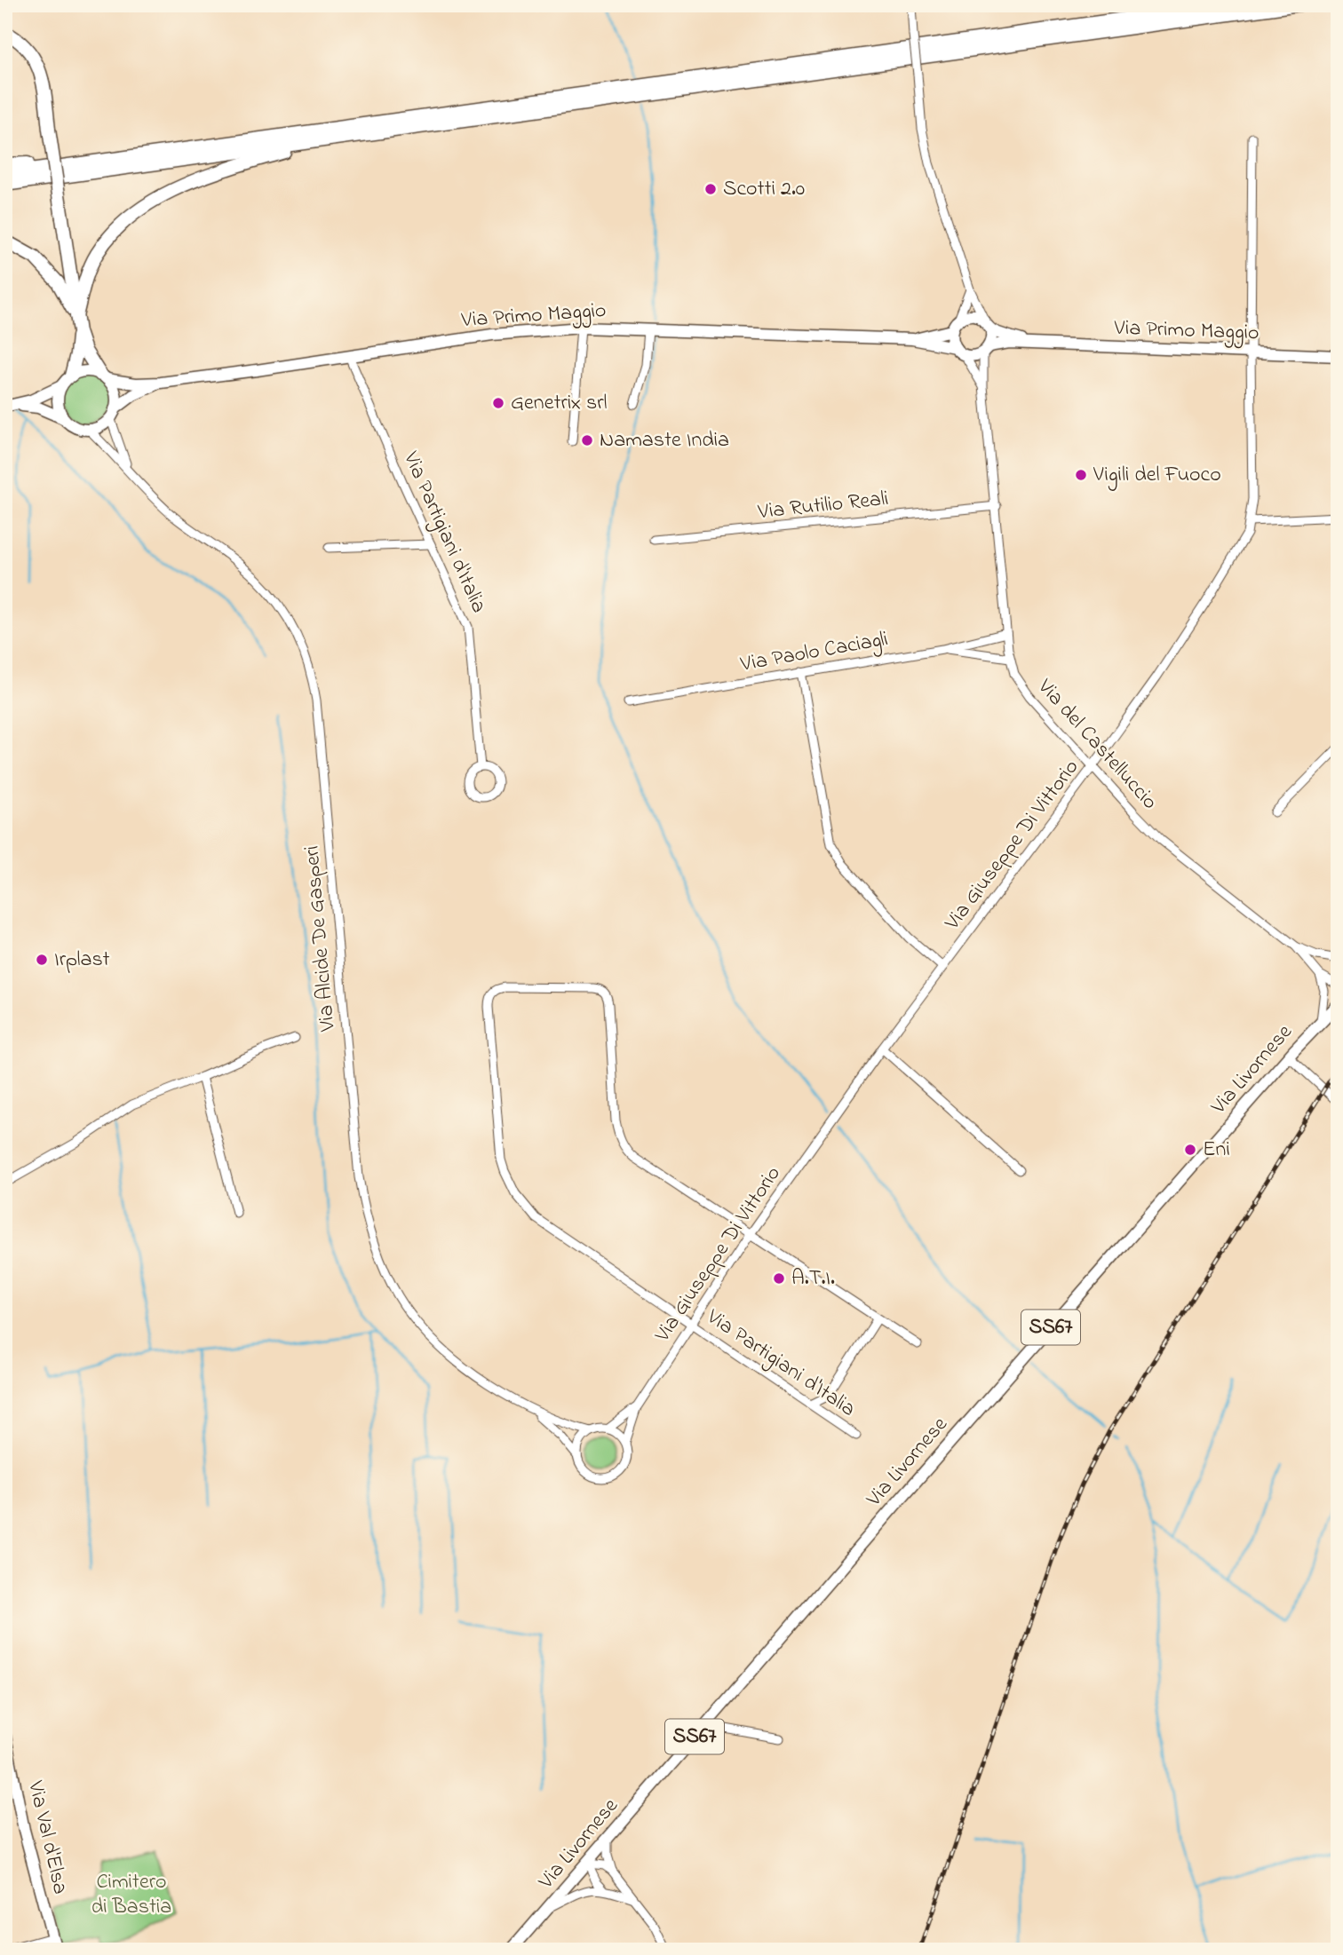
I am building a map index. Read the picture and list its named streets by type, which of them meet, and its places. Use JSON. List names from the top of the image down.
{
  "streets": {
    "main road": [
      "Via Primo Maggio",
      "Via Livornese",
      "SS67",
      "Via Val d'Elsa"
    ],
    "street": [
      "Via Rutilio Reali",
      "Via Partigiani d'Italia",
      "Via Paolo Caciagli",
      "Via del Castelluccio",
      "Via Giuseppe Di Vittorio",
      "Via Alcide De Gasperi"
    ]
  },
  "crossings": [
    ["Via Primo Maggio", "Via Partigiani d'Italia"],
    ["Via Primo Maggio", "Via del Castelluccio"],
    ["Via Primo Maggio", "Via Giuseppe Di Vittorio"],
    ["Via Primo Maggio", "Via Alcide De Gasperi"],
    ["Via Rutilio Reali", "Via del Castelluccio"],
    ["Via Partigiani d'Italia", "Via Giuseppe Di Vittorio"],
    ["Via Paolo Caciagli", "Via del Castelluccio"],
    ["Via del Castelluccio", "Via Giuseppe Di Vittorio"],
    ["Via Giuseppe Di Vittorio", "Via Alcide De Gasperi"]
  ],
  "parks": ["Cimitero di Bastia"],
  "places": [
    "Scotti 2.0",
    "Genetrix srl",
    "Namaste India",
    "Vigili del Fuoco",
    "Irplast",
    "Eni",
    "A.T.I."
  ]
}
